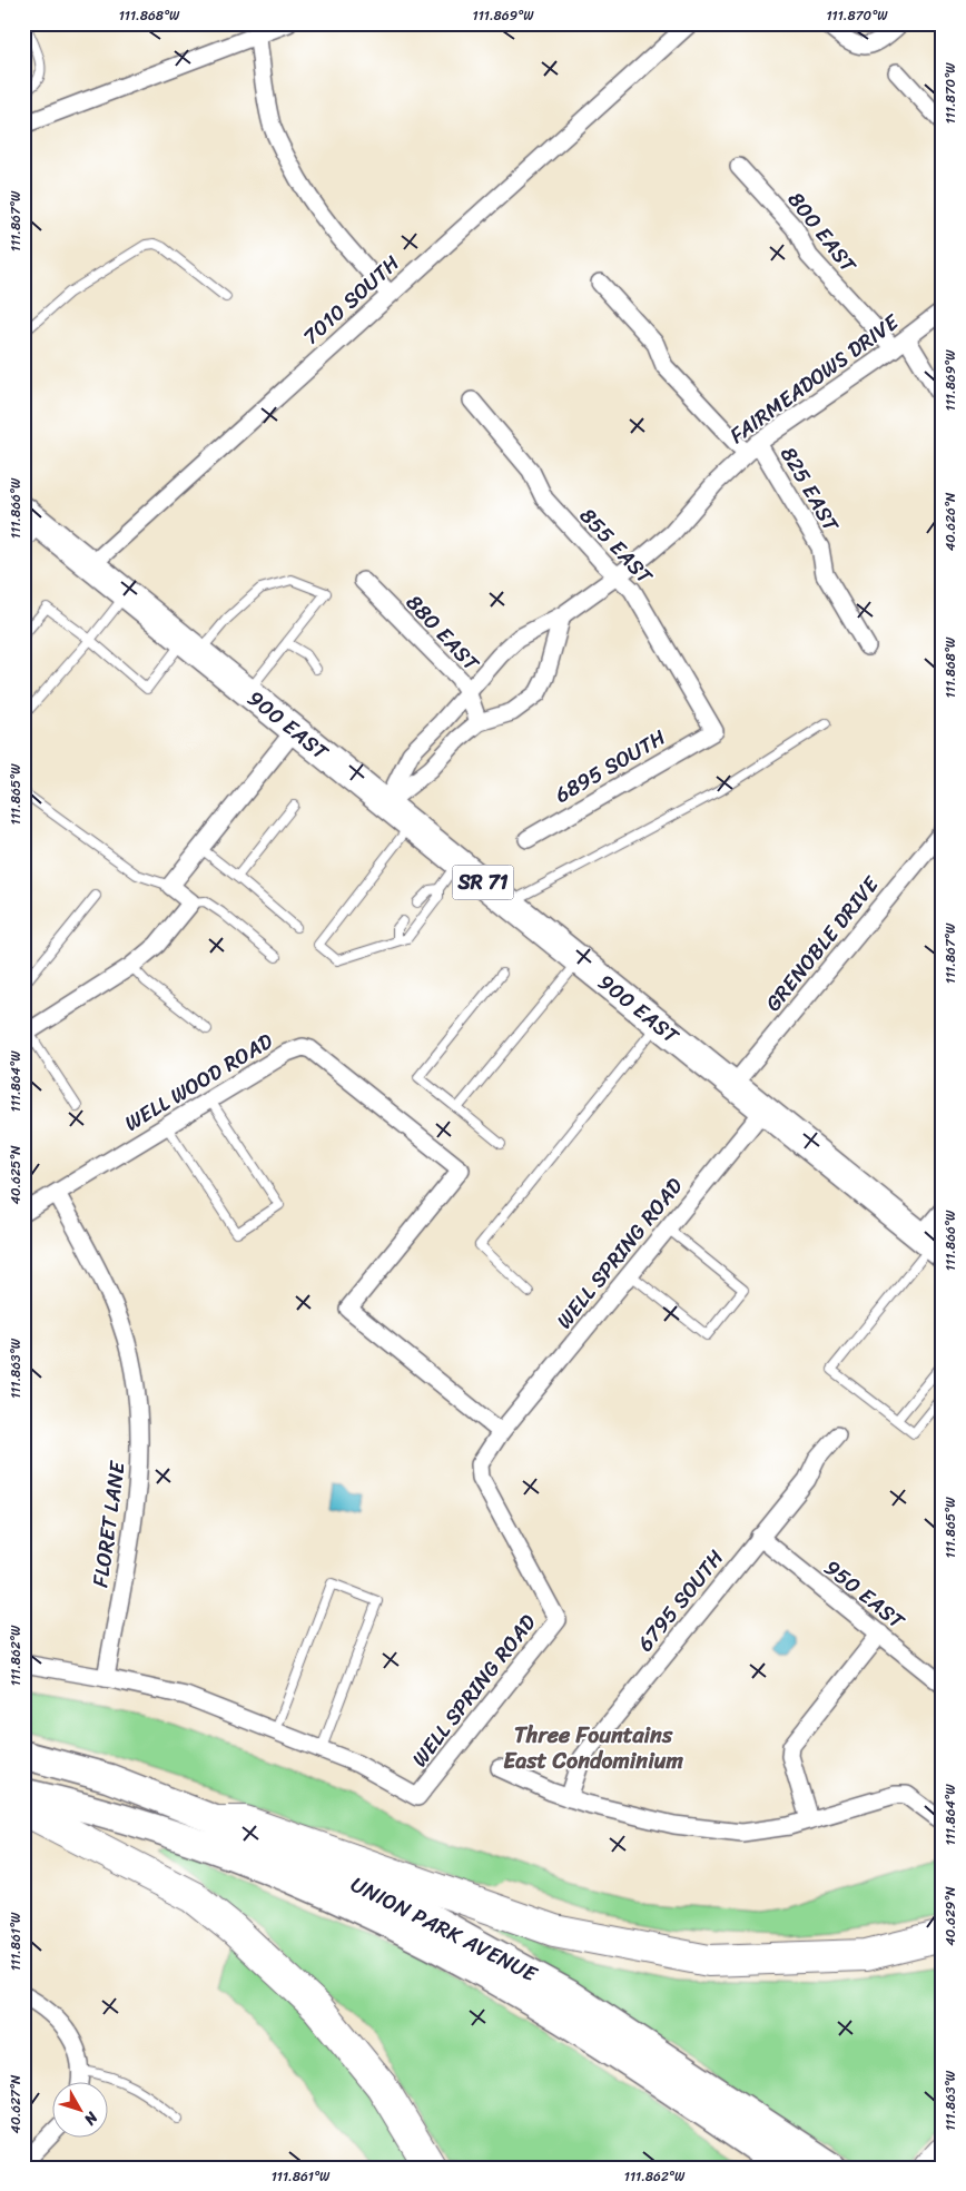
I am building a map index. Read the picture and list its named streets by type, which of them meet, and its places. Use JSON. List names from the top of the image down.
{
  "streets": {
    "main road": ["900 EAST", "SR 71", "UNION PARK AVENUE"],
    "street": [
      "800 EAST",
      "7010 SOUTH",
      "FAIRMEADOWS DRIVE",
      "825 EAST",
      "855 EAST",
      "880 EAST",
      "6895 SOUTH",
      "GRENOBLE DRIVE",
      "WELL WOOD ROAD",
      "WELL SPRING ROAD",
      "FLORET LANE",
      "950 EAST",
      "6795 SOUTH"
    ]
  },
  "crossings": [
    ["800 EAST", "FAIRMEADOWS DRIVE"],
    ["7010 SOUTH", "900 EAST"],
    ["FAIRMEADOWS DRIVE", "825 EAST"],
    ["FAIRMEADOWS DRIVE", "855 EAST"],
    ["FAIRMEADOWS DRIVE", "880 EAST"],
    ["FAIRMEADOWS DRIVE", "900 EAST"],
    ["855 EAST", "6895 SOUTH"],
    ["900 EAST", "GRENOBLE DRIVE"],
    ["900 EAST", "WELL SPRING ROAD"],
    ["WELL WOOD ROAD", "WELL SPRING ROAD"],
    ["WELL WOOD ROAD", "FLORET LANE"],
    ["WELL SPRING ROAD", "FLORET LANE"],
    ["950 EAST", "6795 SOUTH"]
  ],
  "districts": ["Three Fountains East Condominium"],
  "north": "bottom right",
  "coordinates": [
    "111.868°W",
    "111.869°W",
    "111.870°W",
    "111.867°W",
    "111.866°W",
    "40.626°N",
    "111.865°W",
    "111.864°W",
    "40.625°N",
    "111.863°W",
    "111.862°W",
    "40.629°N",
    "111.861°W",
    "40.627°N"
  ]
}
